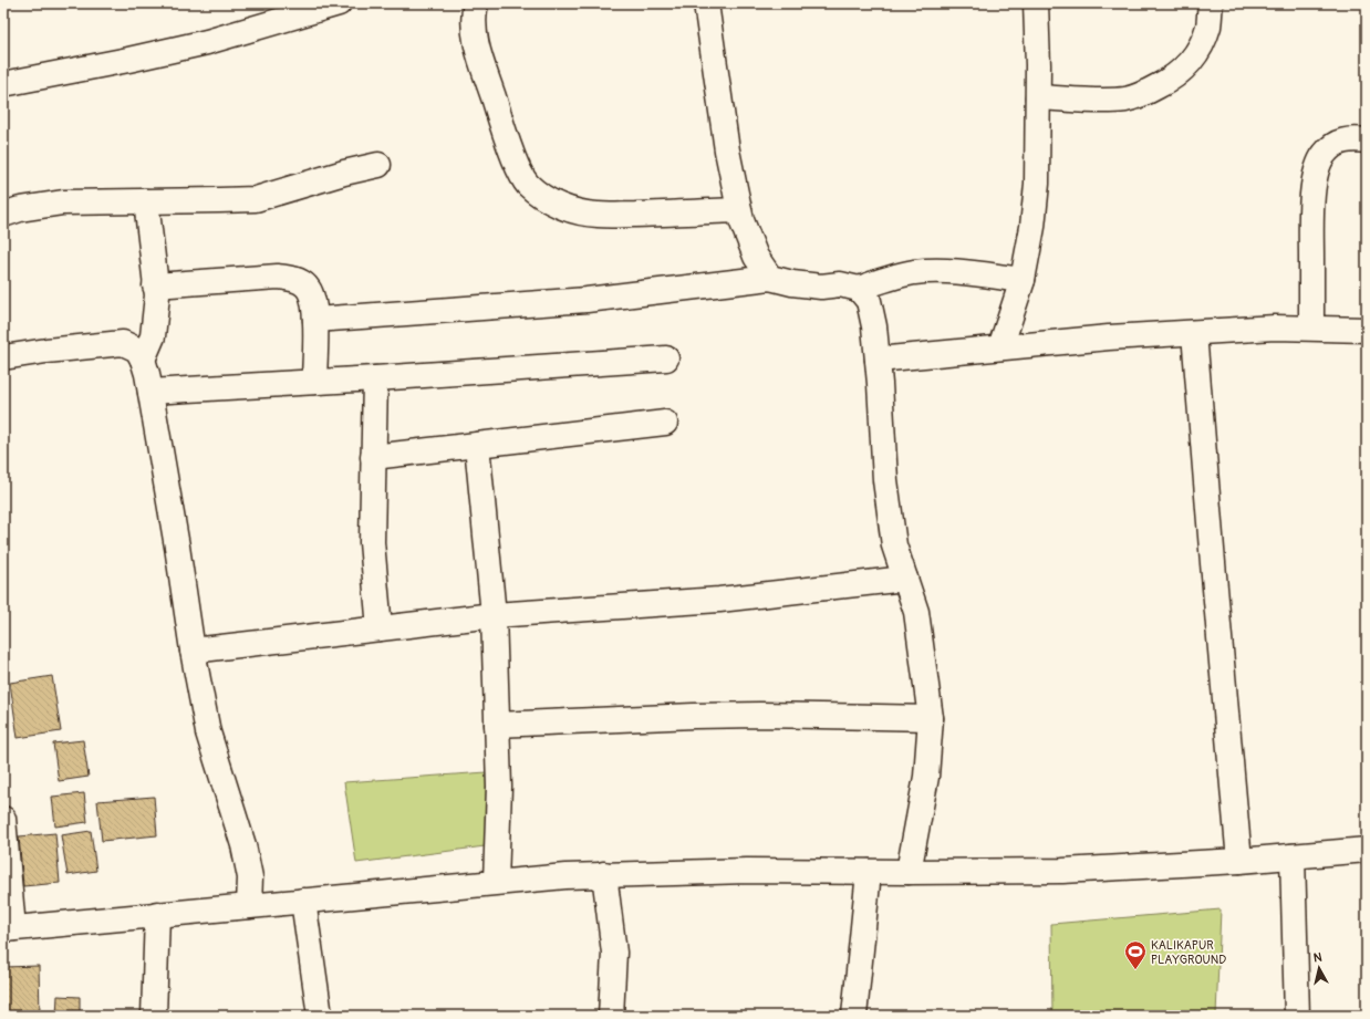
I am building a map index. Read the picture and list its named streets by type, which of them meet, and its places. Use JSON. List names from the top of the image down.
{
  "places": {
    "sports": ["KALIKAPUR PLAYGROUND"]
  },
  "north": "top"
}
